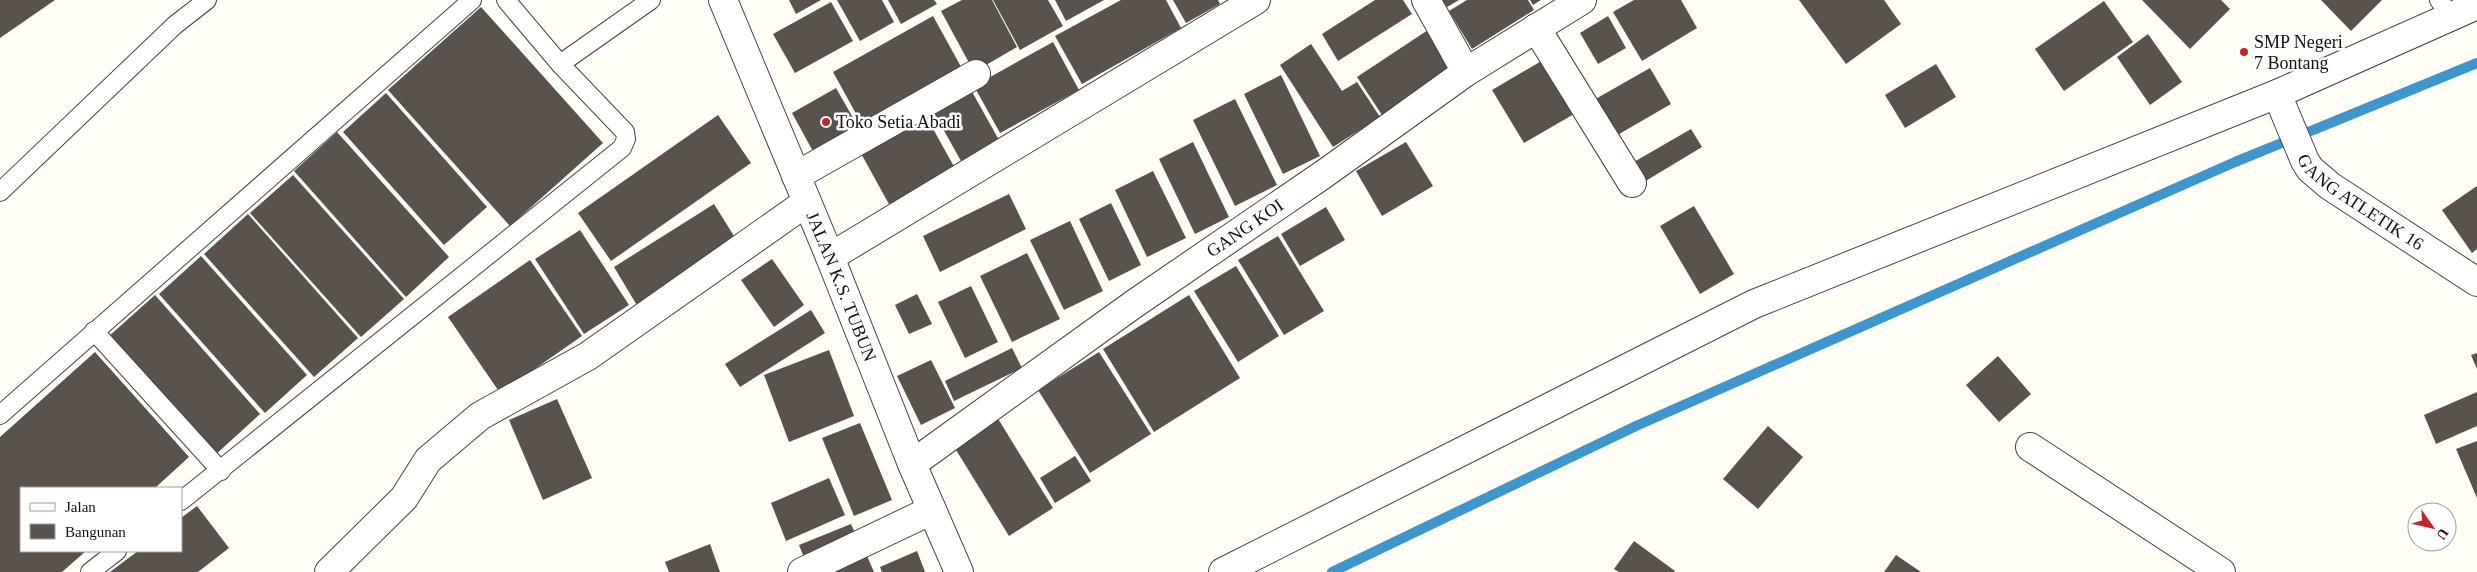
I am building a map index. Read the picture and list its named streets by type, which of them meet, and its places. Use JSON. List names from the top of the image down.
{
  "streets": {
    "street": ["GANG ATLETIK 16", "GANG KOI", "JALAN K.S. TUBUN"]
  },
  "crossings": [
    ["GANG KOI", "JALAN K.S. TUBUN"]
  ],
  "places": ["SMP Negeri 7 Bontang", "Toko Setia Abadi"],
  "legend": ["Jalan", "Bangunan"],
  "north": "bottom right"
}
